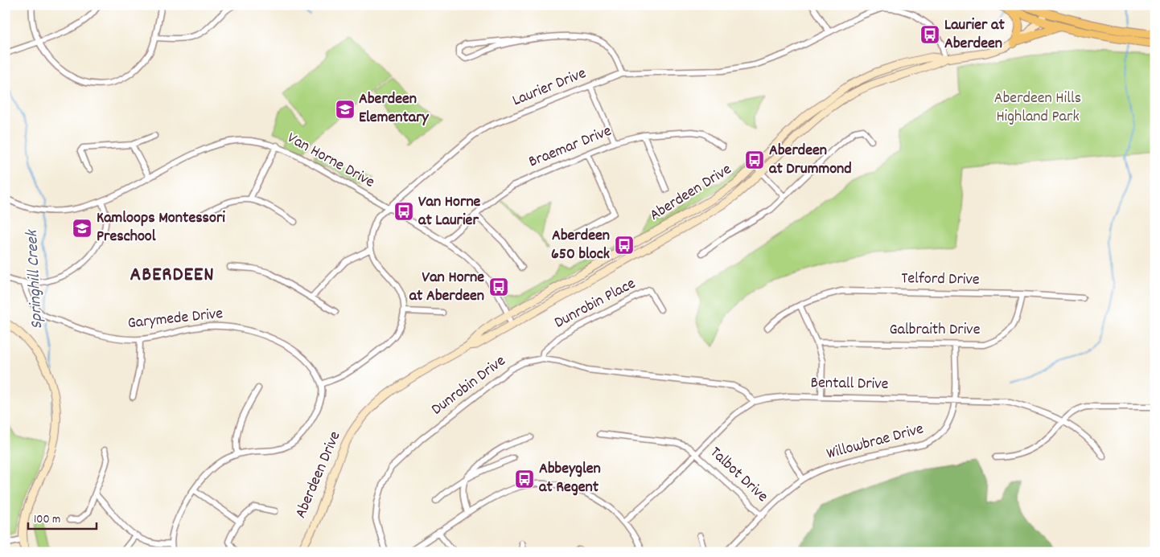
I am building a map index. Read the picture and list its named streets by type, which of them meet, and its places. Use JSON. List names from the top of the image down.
{
  "streets": {
    "main road": ["Aberdeen Drive"],
    "street": [
      "Laurier Drive",
      "Braemar Drive",
      "Van Horne Drive",
      "Telford Drive",
      "Dunrobin Place",
      "Garymede Drive",
      "Galbraith Drive",
      "Bentall Drive",
      "Dunrobin Drive",
      "Willowbrae Drive",
      "Talbot Drive"
    ]
  },
  "crossings": [
    ["Laurier Drive", "Van Horne Drive"],
    ["Laurier Drive", "Aberdeen Drive"],
    ["Braemar Drive", "Van Horne Drive"],
    ["Van Horne Drive", "Aberdeen Drive"],
    ["Telford Drive", "Galbraith Drive"],
    ["Dunrobin Place", "Dunrobin Drive"],
    ["Galbraith Drive", "Willowbrae Drive"],
    ["Bentall Drive", "Dunrobin Drive"],
    ["Bentall Drive", "Willowbrae Drive"],
    ["Bentall Drive", "Talbot Drive"],
    ["Willowbrae Drive", "Talbot Drive"]
  ],
  "districts": ["ABERDEEN"],
  "water": ["Springhill Creek"],
  "parks": ["Aberdeen Hills Highland Park"],
  "places": {
    "bus stop": [
      "Laurier at Aberdeen",
      "Aberdeen at Drummond",
      "Van Horne at Laurier",
      "Aberdeen 650 block",
      "Van Horne at Aberdeen",
      "Abbeyglen at Regent"
    ],
    "school or university": ["Aberdeen Elementary", "Kamloops Montessori Preschool"]
  },
  "scale_bar": "100 m"
}
